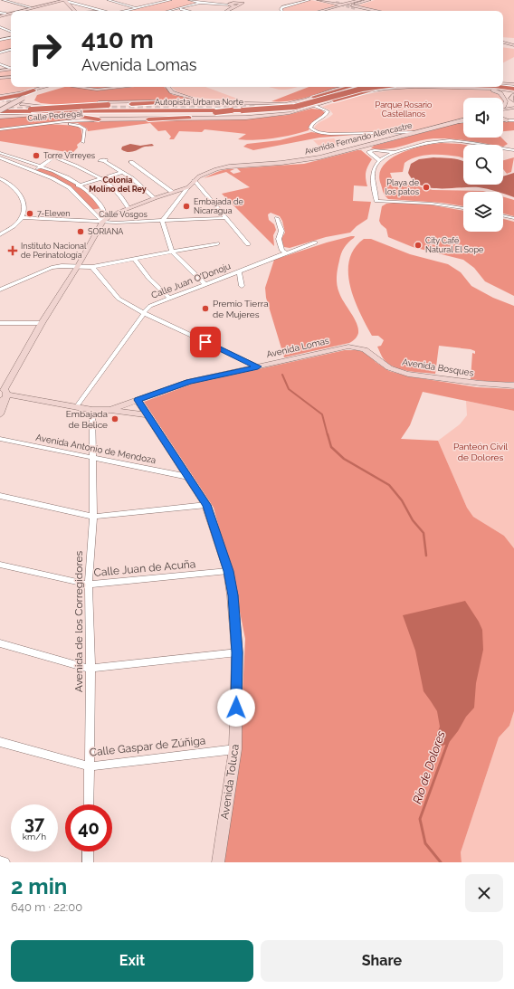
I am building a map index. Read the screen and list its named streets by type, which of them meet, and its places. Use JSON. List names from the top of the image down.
{
  "streets": {
    "highway": ["Autopista Urbana Norte"],
    "street": [
      "Calle Pedregal",
      "Avenida Fernando Alencastre",
      "Calle Vosgos",
      "Calle Juan O'Donoju",
      "Avenida Lomas",
      "Avenida Bosques",
      "Avenida Antonio de Mendoza",
      "Calle Juan de Acuña",
      "Avenida de los Corregidores",
      "Calle Gaspar de Zúñiga",
      "Avenida Toluca"
    ]
  },
  "crossings": [
    ["Avenida Fernando Alencastre", "Calle Vosgos"],
    ["Avenida Lomas", "Avenida Bosques"],
    ["Avenida Lomas", "Avenida Toluca"],
    ["Avenida Antonio de Mendoza", "Avenida de los Corregidores"],
    ["Avenida Antonio de Mendoza", "Avenida Toluca"],
    ["Calle Juan de Acuña", "Avenida de los Corregidores"],
    ["Calle Juan de Acuña", "Avenida Toluca"],
    ["Avenida de los Corregidores", "Calle Gaspar de Zúñiga"],
    ["Calle Gaspar de Zúñiga", "Avenida Toluca"]
  ],
  "districts": ["Colonia Molino del Rey"],
  "water": ["Río de Dolores"],
  "parks": ["Parque Rosario Castellanos", "Panteón Civil de Dolores"],
  "places": {
    "other": [
      "Torre Virreyes",
      "Playa de los patos",
      "Embajada de Nicaragua",
      "7-Eleven",
      "SORIANA",
      "City Café Natural El Sope",
      "Premio Tierra de Mujeres",
      "Embajada de Belice"
    ],
    "health": ["Instituto Nacional de Perinatología"]
  },
  "page": {
    "turn": ["410 m", "Avenida Lomas"],
    "speed": "37 km/h",
    "limit": "40",
    "heading": ["2 min", "640 m · 22:00"],
    "buttons": ["Exit", "Share"]
  }
}
